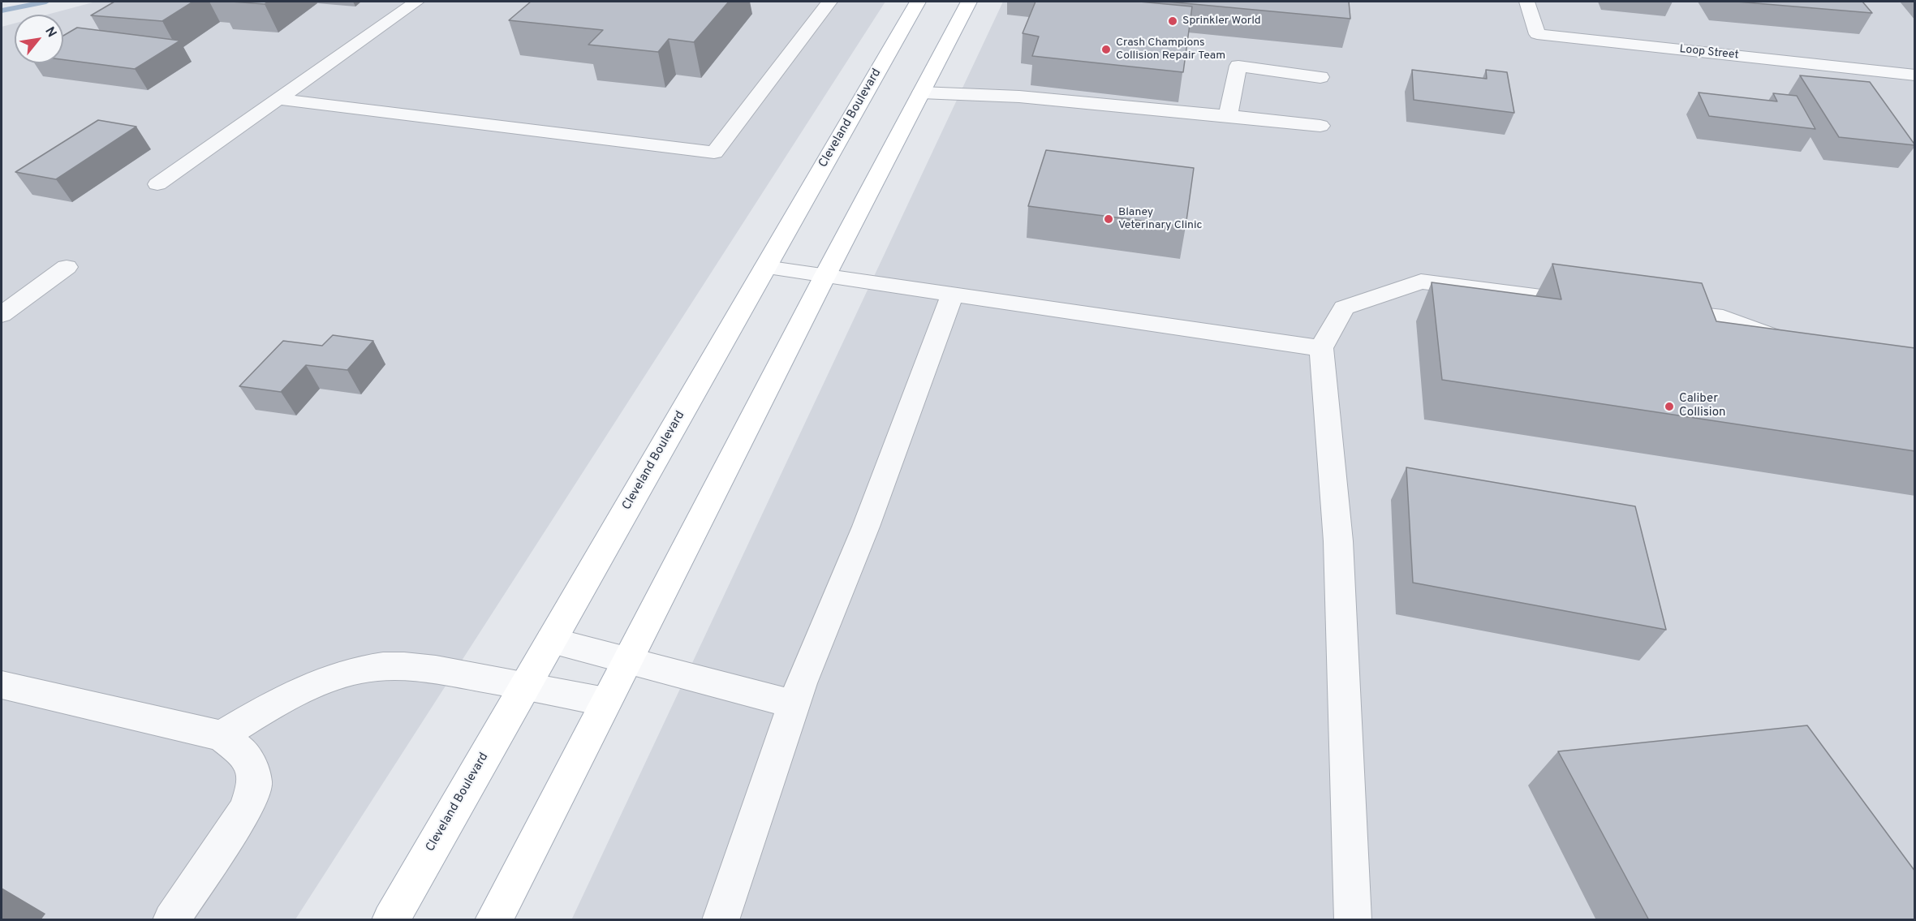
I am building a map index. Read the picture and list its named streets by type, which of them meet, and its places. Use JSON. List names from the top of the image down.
{
  "streets": {
    "main road": ["Cleveland Boulevard"],
    "street": ["Loop Street"]
  },
  "places": [
    "Sprinkler World",
    "Crash Champions Collision Repair Team",
    "Blaney Veterinary Clinic",
    "Caliber Collision"
  ],
  "north": "top right"
}
